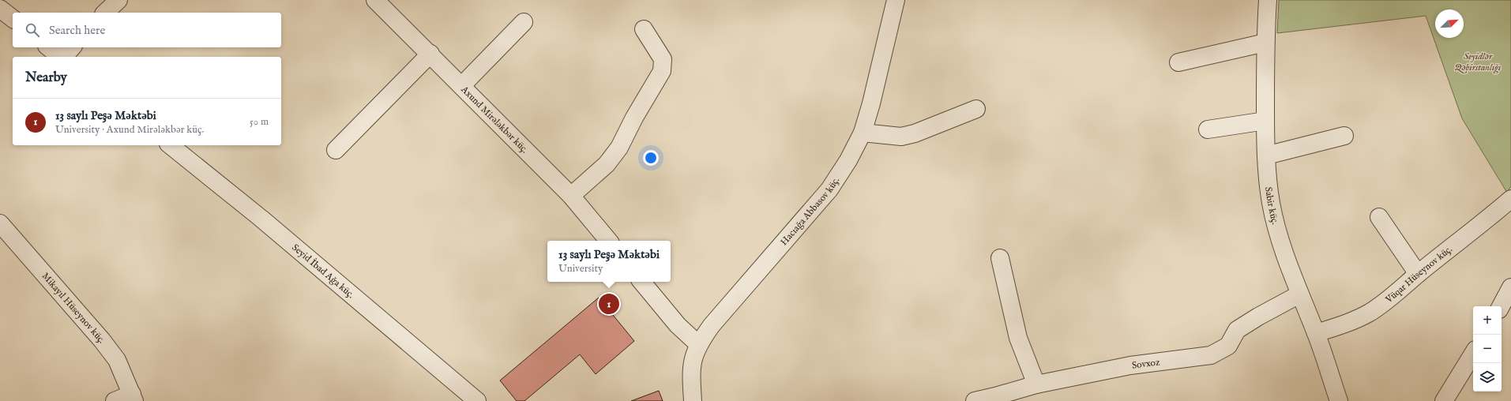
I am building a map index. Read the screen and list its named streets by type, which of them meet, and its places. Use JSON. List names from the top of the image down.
{
  "streets": {
    "street": [
      "Axund Mirələkbər küç.",
      "Sabir küç.",
      "Hacıağa Abbasov küç.",
      "Seyid İbad Ağa küç.",
      "Vüqar Hüseynov küç.",
      "Mikayıl Hüseynov küç.",
      "Sovxoz"
    ]
  },
  "crossings": [
    ["Sabir küç.", "Vüqar Hüseynov küç."],
    ["Sabir küç.", "Sovxoz"]
  ],
  "parks": ["Seyidlər Qəbirstanlığı"],
  "north": "top right",
  "page": {
    "search": "Search here",
    "heading": "Nearby",
    "list": [
      {
        "mark": "1",
        "name": "13 saylı Peşə Məktəbi",
        "note": "University · Axund Mirələkbər küç.",
        "value": "50 m"
      }
    ],
    "popup": ["13 saylı Peşə Məktəbi", "University"],
    "pins": "1",
    "map_buttons": ["+", "−"]
  }
}
